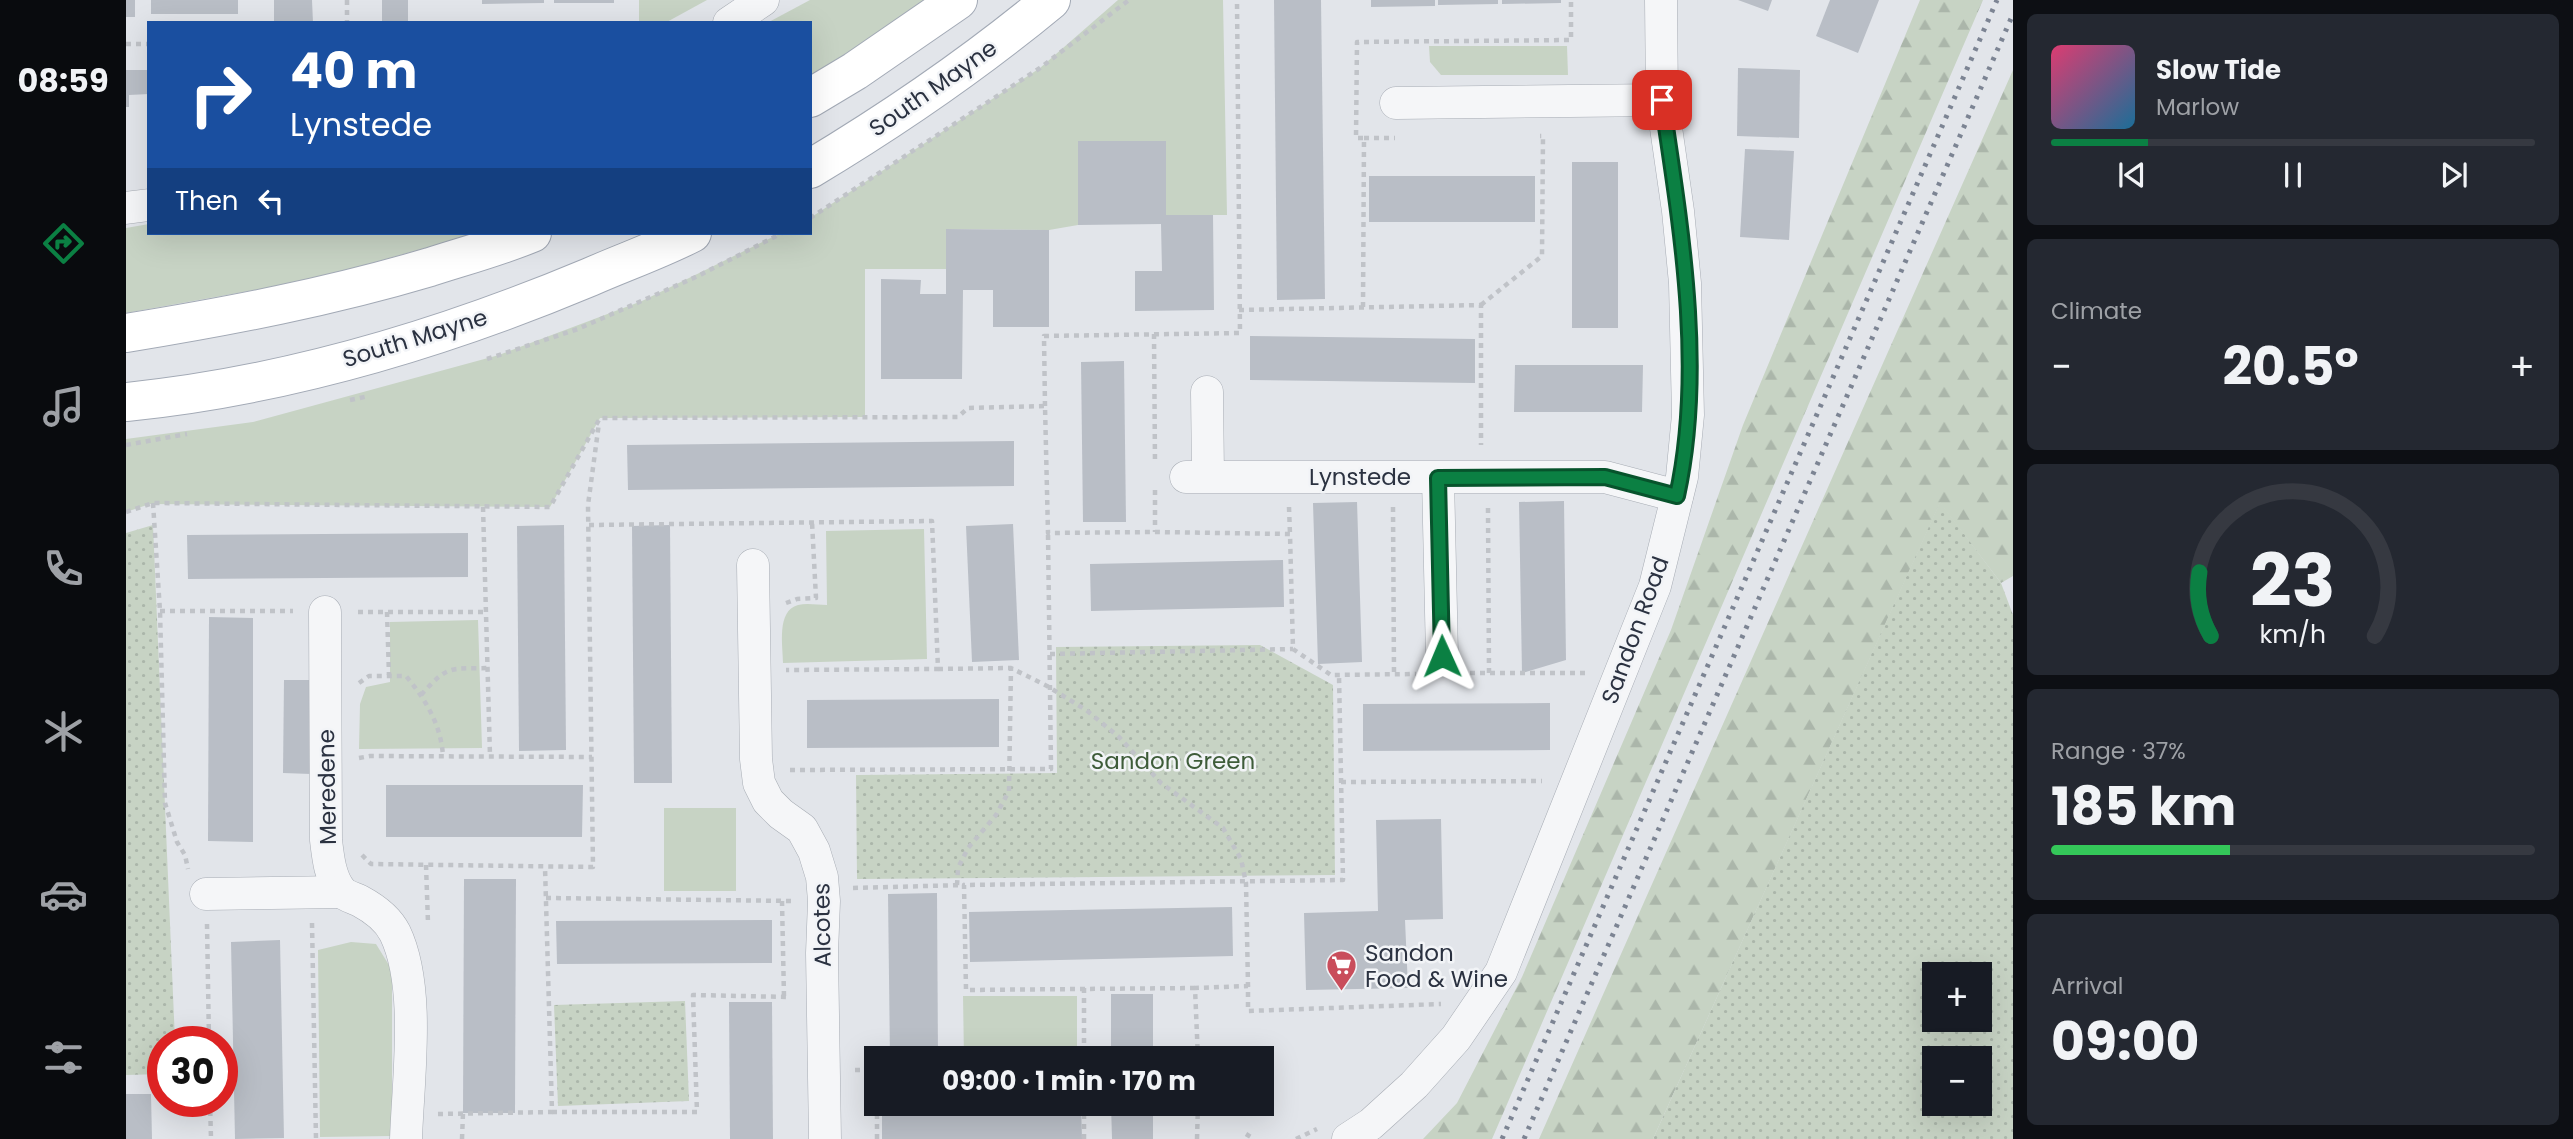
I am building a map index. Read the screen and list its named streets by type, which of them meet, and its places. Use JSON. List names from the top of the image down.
{
  "streets": {
    "main road": ["South Mayne"],
    "street": [
      "Lynstede",
      "Sandon Road",
      "Meredene",
      "Alcotes"
    ]
  },
  "crossings": [
    ["Lynstede", "Sandon Road"]
  ],
  "parks": ["Sandon Green"],
  "places": {
    "supermarket": ["Sandon Food & Wine"]
  },
  "page": {
    "tabs": "08:59",
    "turn": ["40 m", "Lynstede"],
    "song": ["Slow Tide", "Marlow"],
    "then": "Then",
    "tile": [
      "Climate",
      ["Range · 37%", "185 km"],
      ["Arrival", "09:00"]
    ],
    "heat": ["−", "20.5°", "+"],
    "map_buttons": ["+", "−"],
    "limit": "30",
    "trip": "09:00 · 1 min · 170 m",
    "gauge": ["23", "km/h"]
  }
}
